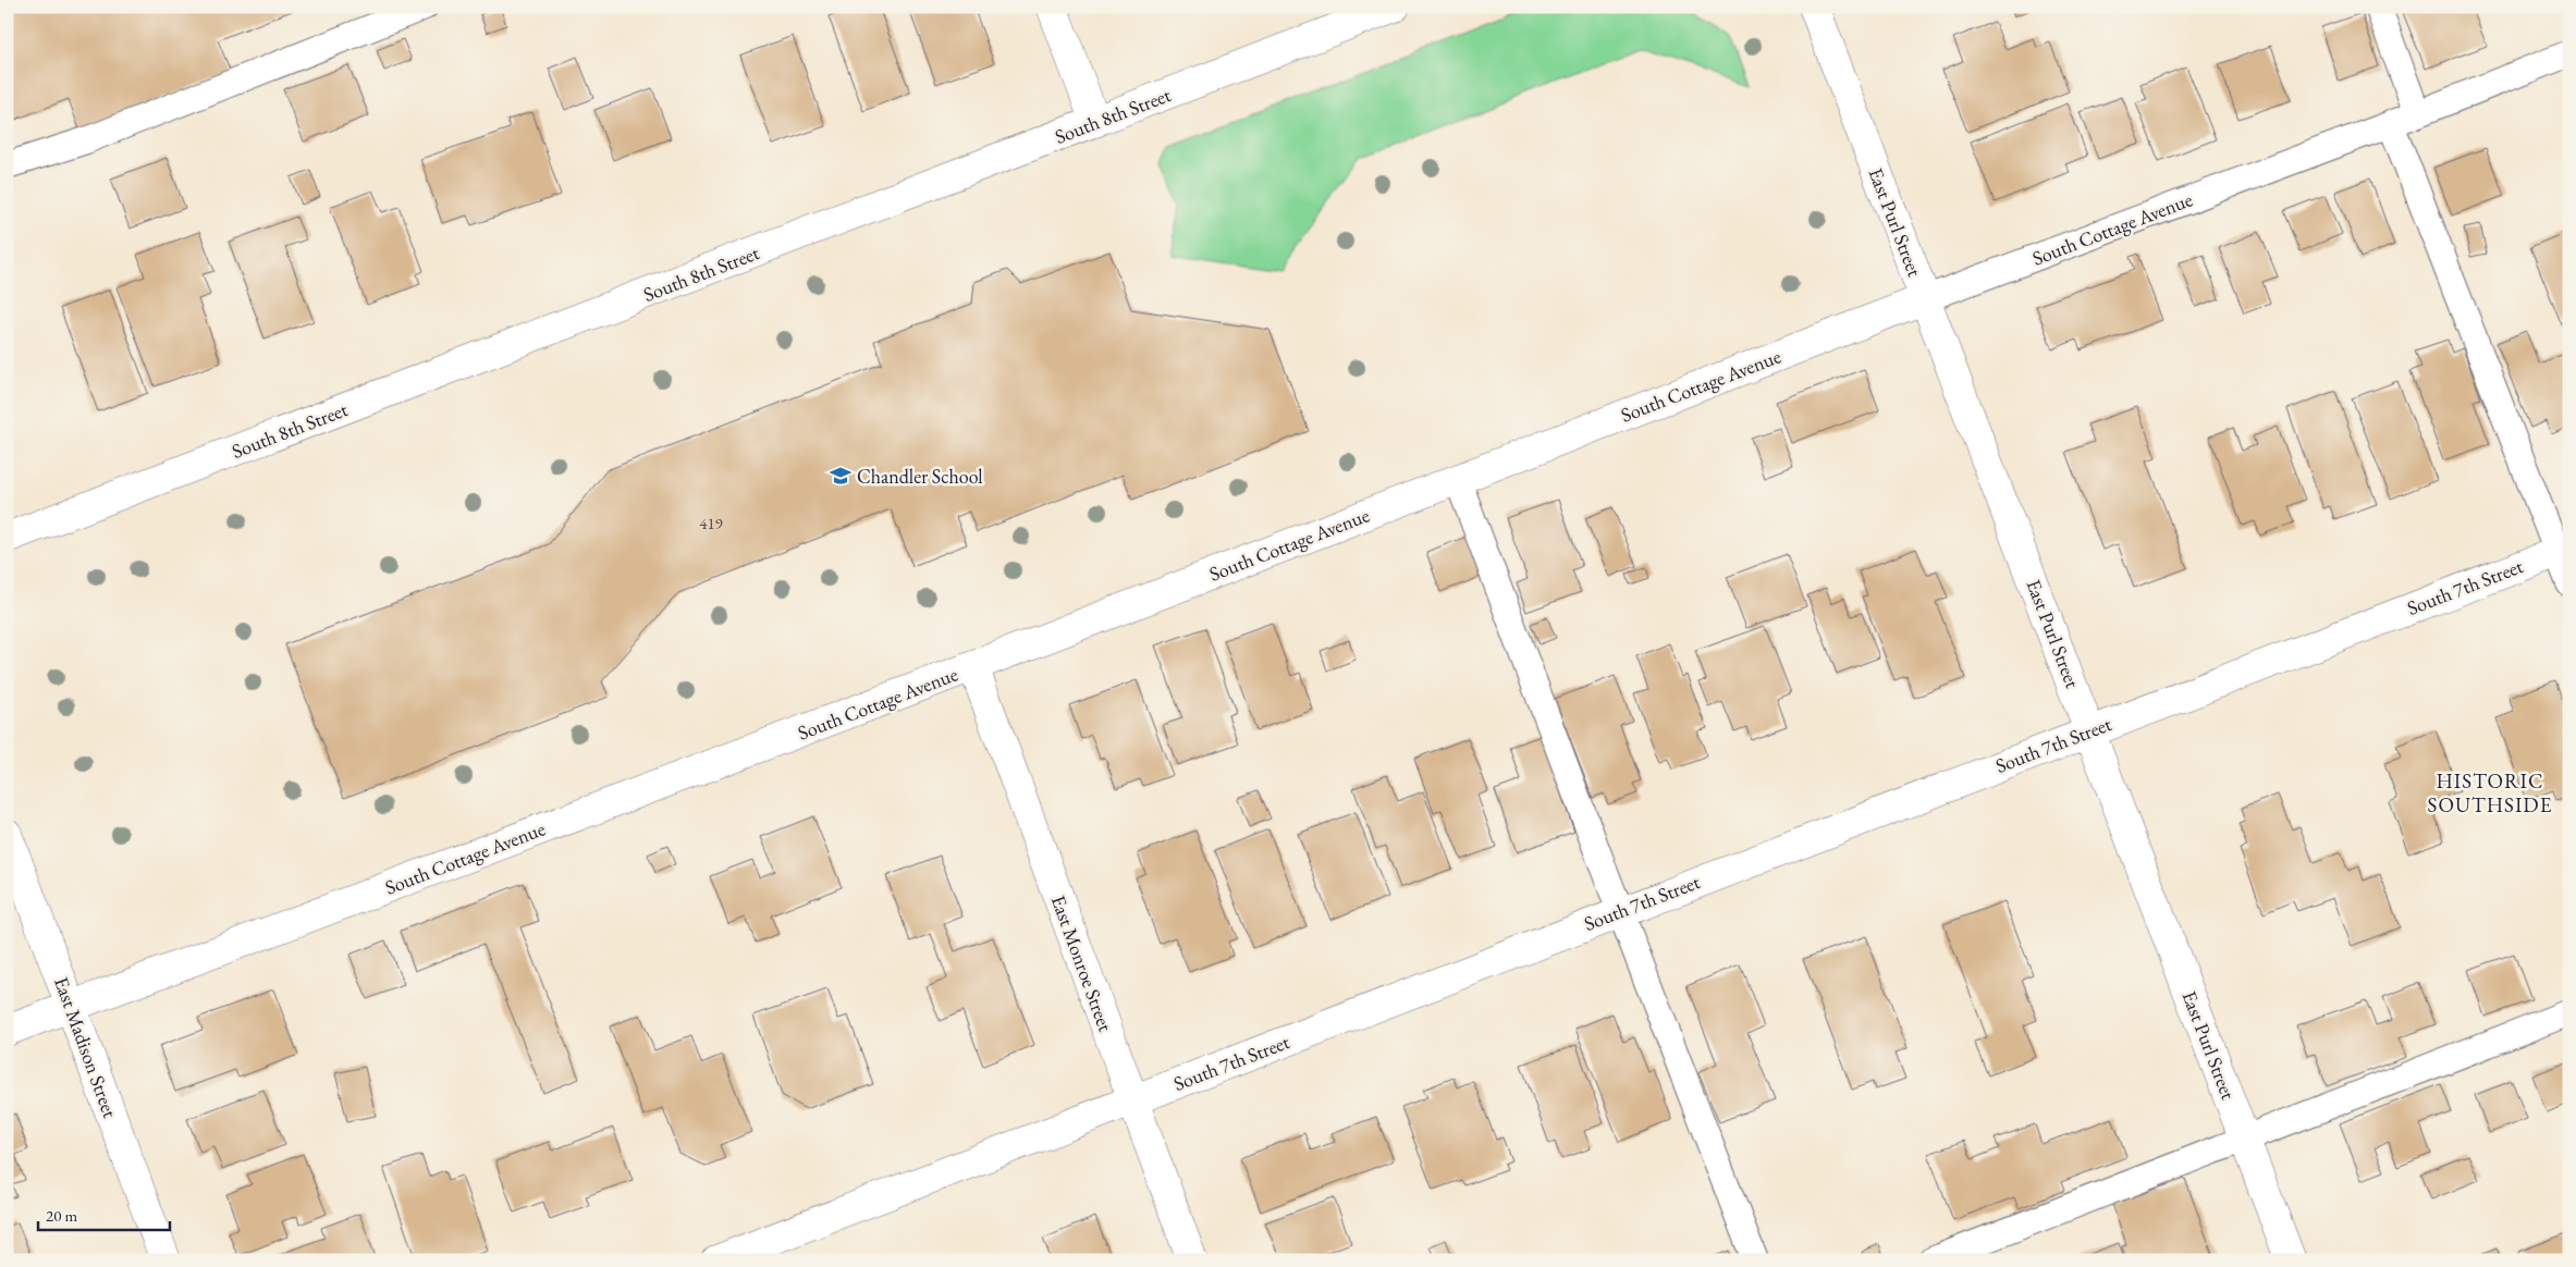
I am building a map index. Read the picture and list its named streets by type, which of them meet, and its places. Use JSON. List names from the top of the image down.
{
  "streets": {
    "street": [
      "South 8th Street",
      "East Purl Street",
      "South Cottage Avenue",
      "South 7th Street",
      "East Monroe Street",
      "East Madison Street"
    ]
  },
  "crossings": [
    ["East Purl Street", "South Cottage Avenue"],
    ["East Purl Street", "South 7th Street"],
    ["South Cottage Avenue", "East Monroe Street"],
    ["South Cottage Avenue", "East Madison Street"],
    ["South 7th Street", "East Monroe Street"]
  ],
  "districts": ["HISTORIC SOUTHSIDE"],
  "places": {
    "school or university": ["Chandler School"]
  },
  "house_numbers": ["419"],
  "scale_bar": "20 m"
}
